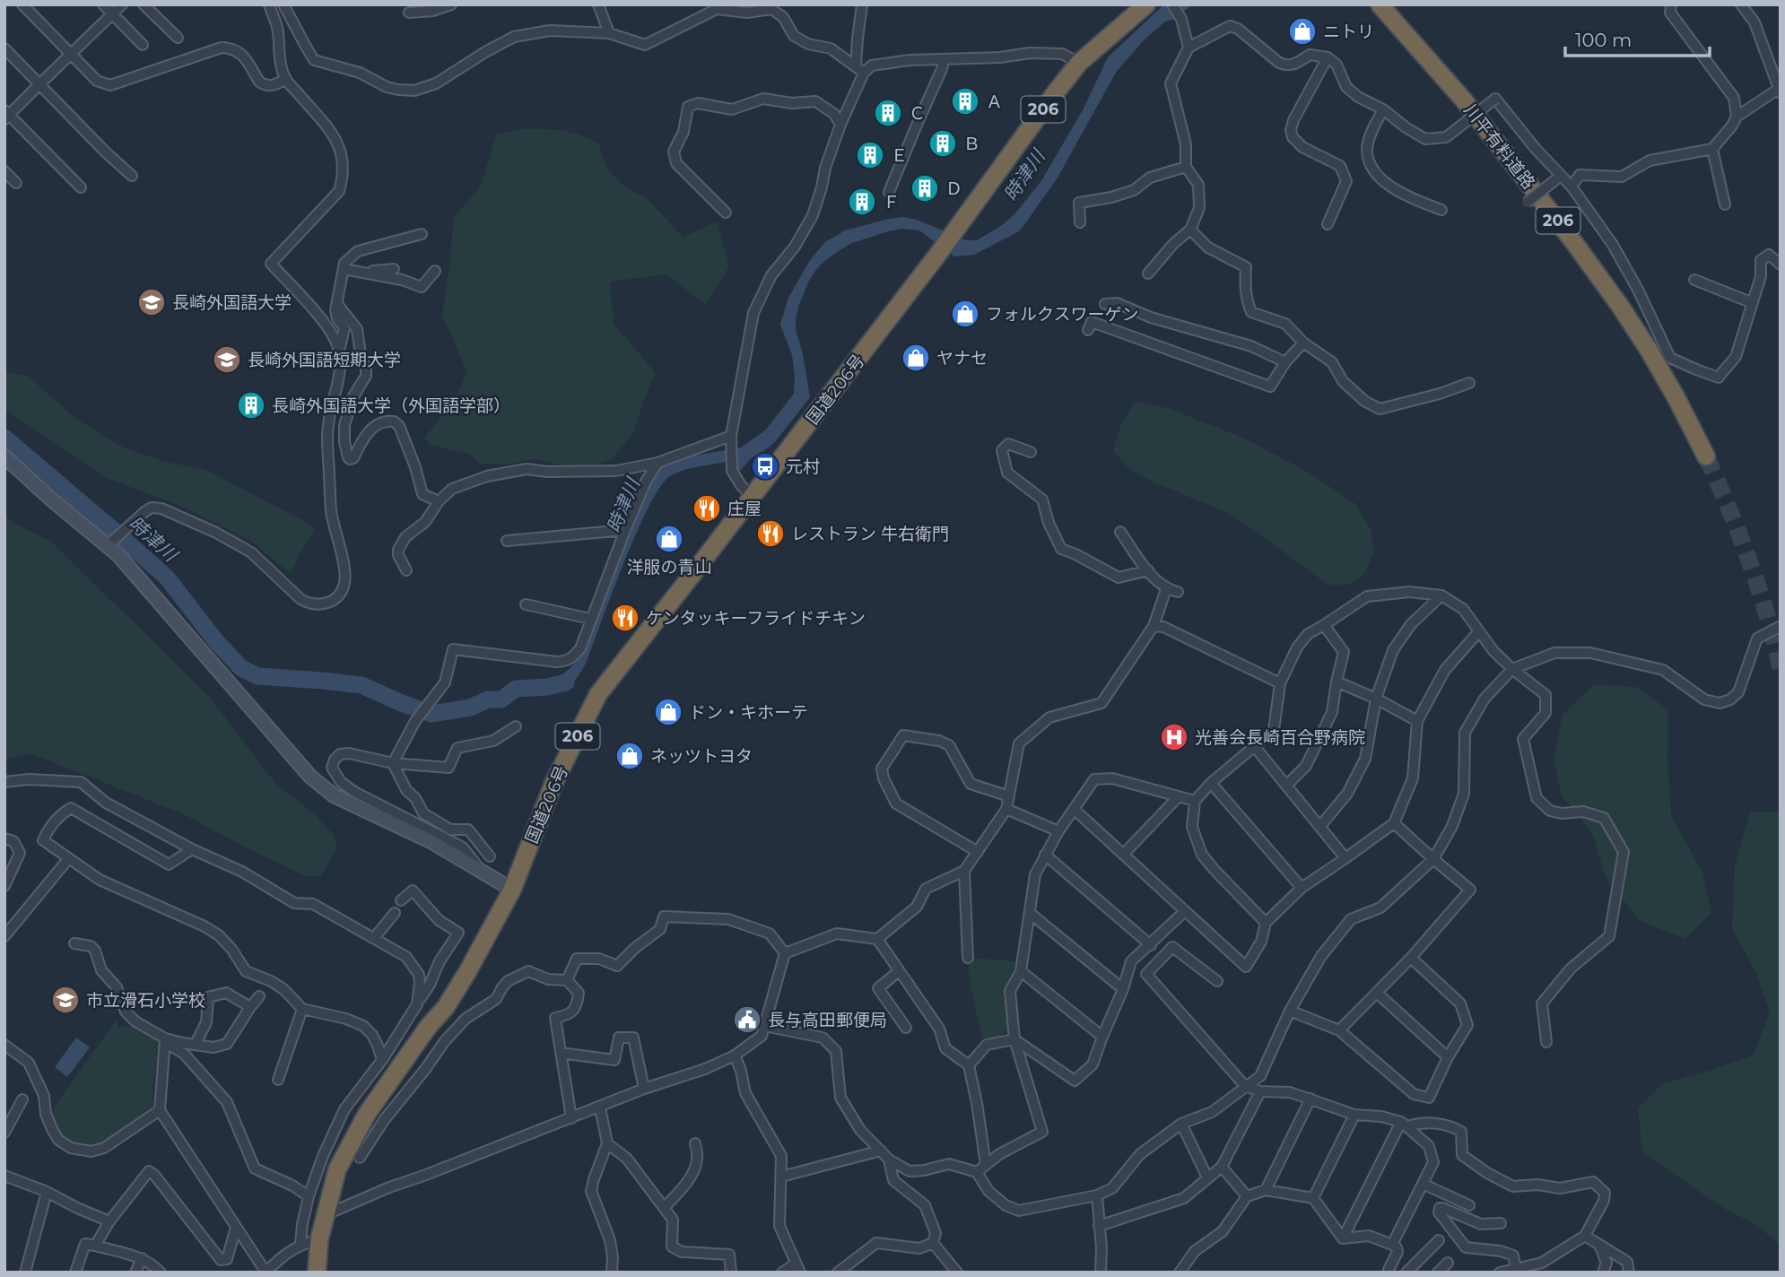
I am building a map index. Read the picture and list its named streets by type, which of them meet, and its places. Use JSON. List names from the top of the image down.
{
  "streets": {
    "highway": ["206", "川平有料道路", "国道206号"]
  },
  "crossings": [
    ["206", "国道206号"]
  ],
  "water": ["時津川"],
  "places": {
    "shop": [
      "ニトリ",
      "フォルクスワーゲン",
      "ヤナセ",
      "洋服の青山",
      "ドン・キホーテ",
      "ネッツトヨタ"
    ],
    "building": [
      "Ａ",
      "Ｃ",
      "Ｂ",
      "Ｅ",
      "Ｄ",
      "Ｆ",
      "長崎外国語大学（外国語学部）"
    ],
    "school or university": ["長崎外国語大学", "長崎外国語短期大学", "市立滑石小学校"],
    "bus stop": ["元村"],
    "restaurant": ["庄屋", "レストラン 牛右衛門", "ケンタッキーフライドチキン"],
    "hospital": ["光善会長崎百合野病院"],
    "public building": ["長与高田郵便局"]
  },
  "scale_bar": "100 m"
}
